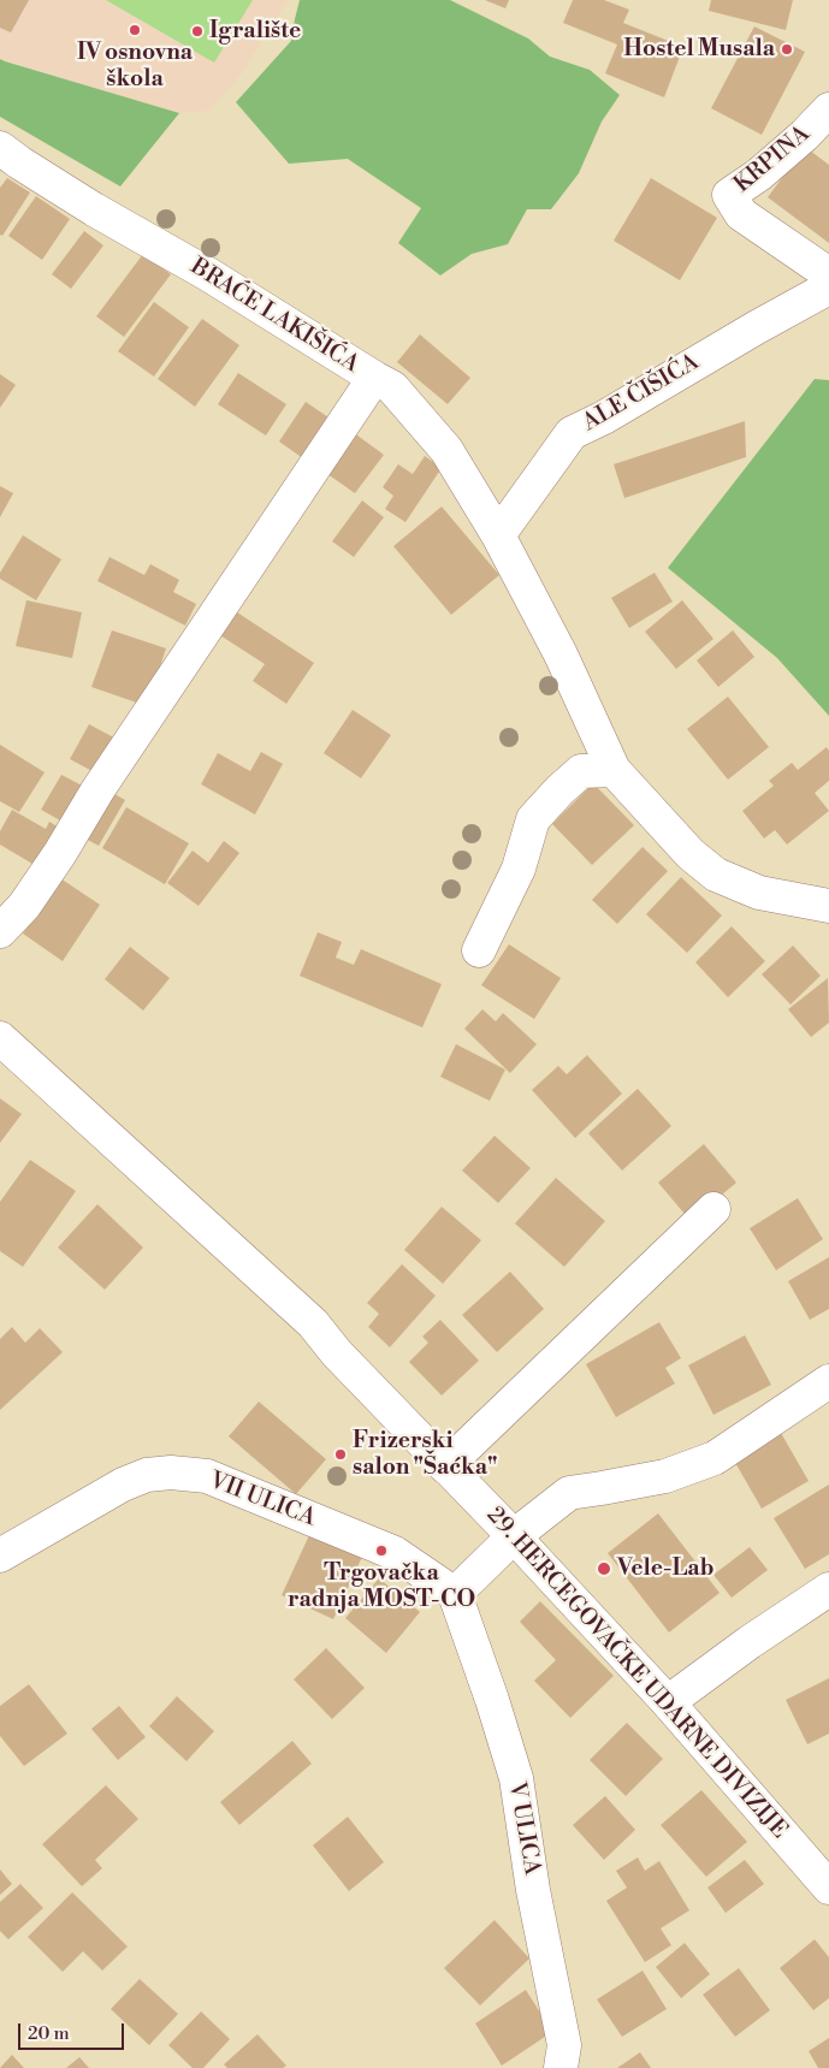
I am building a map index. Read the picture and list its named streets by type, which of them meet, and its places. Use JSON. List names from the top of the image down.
{
  "streets": {
    "street": [
      "KRPINA",
      "BRAĆE LAKIŠIĆA",
      "ALE ČIŠIĆA",
      "VII ULICA",
      "29. HERCEGOVAČKE UDARNE DIVIZIJE",
      "V ULICA"
    ]
  },
  "crossings": [
    ["BRAĆE LAKIŠIĆA", "ALE ČIŠIĆA"],
    ["VII ULICA", "V ULICA"]
  ],
  "places": [
    "IV osnovna škola",
    "Igralište",
    "Hostel Musala",
    "Frizerski salon \"Šaćka\"",
    "Trgovačka radnja MOST-CO",
    "Vele-Lab"
  ],
  "scale_bar": "20 m"
}
